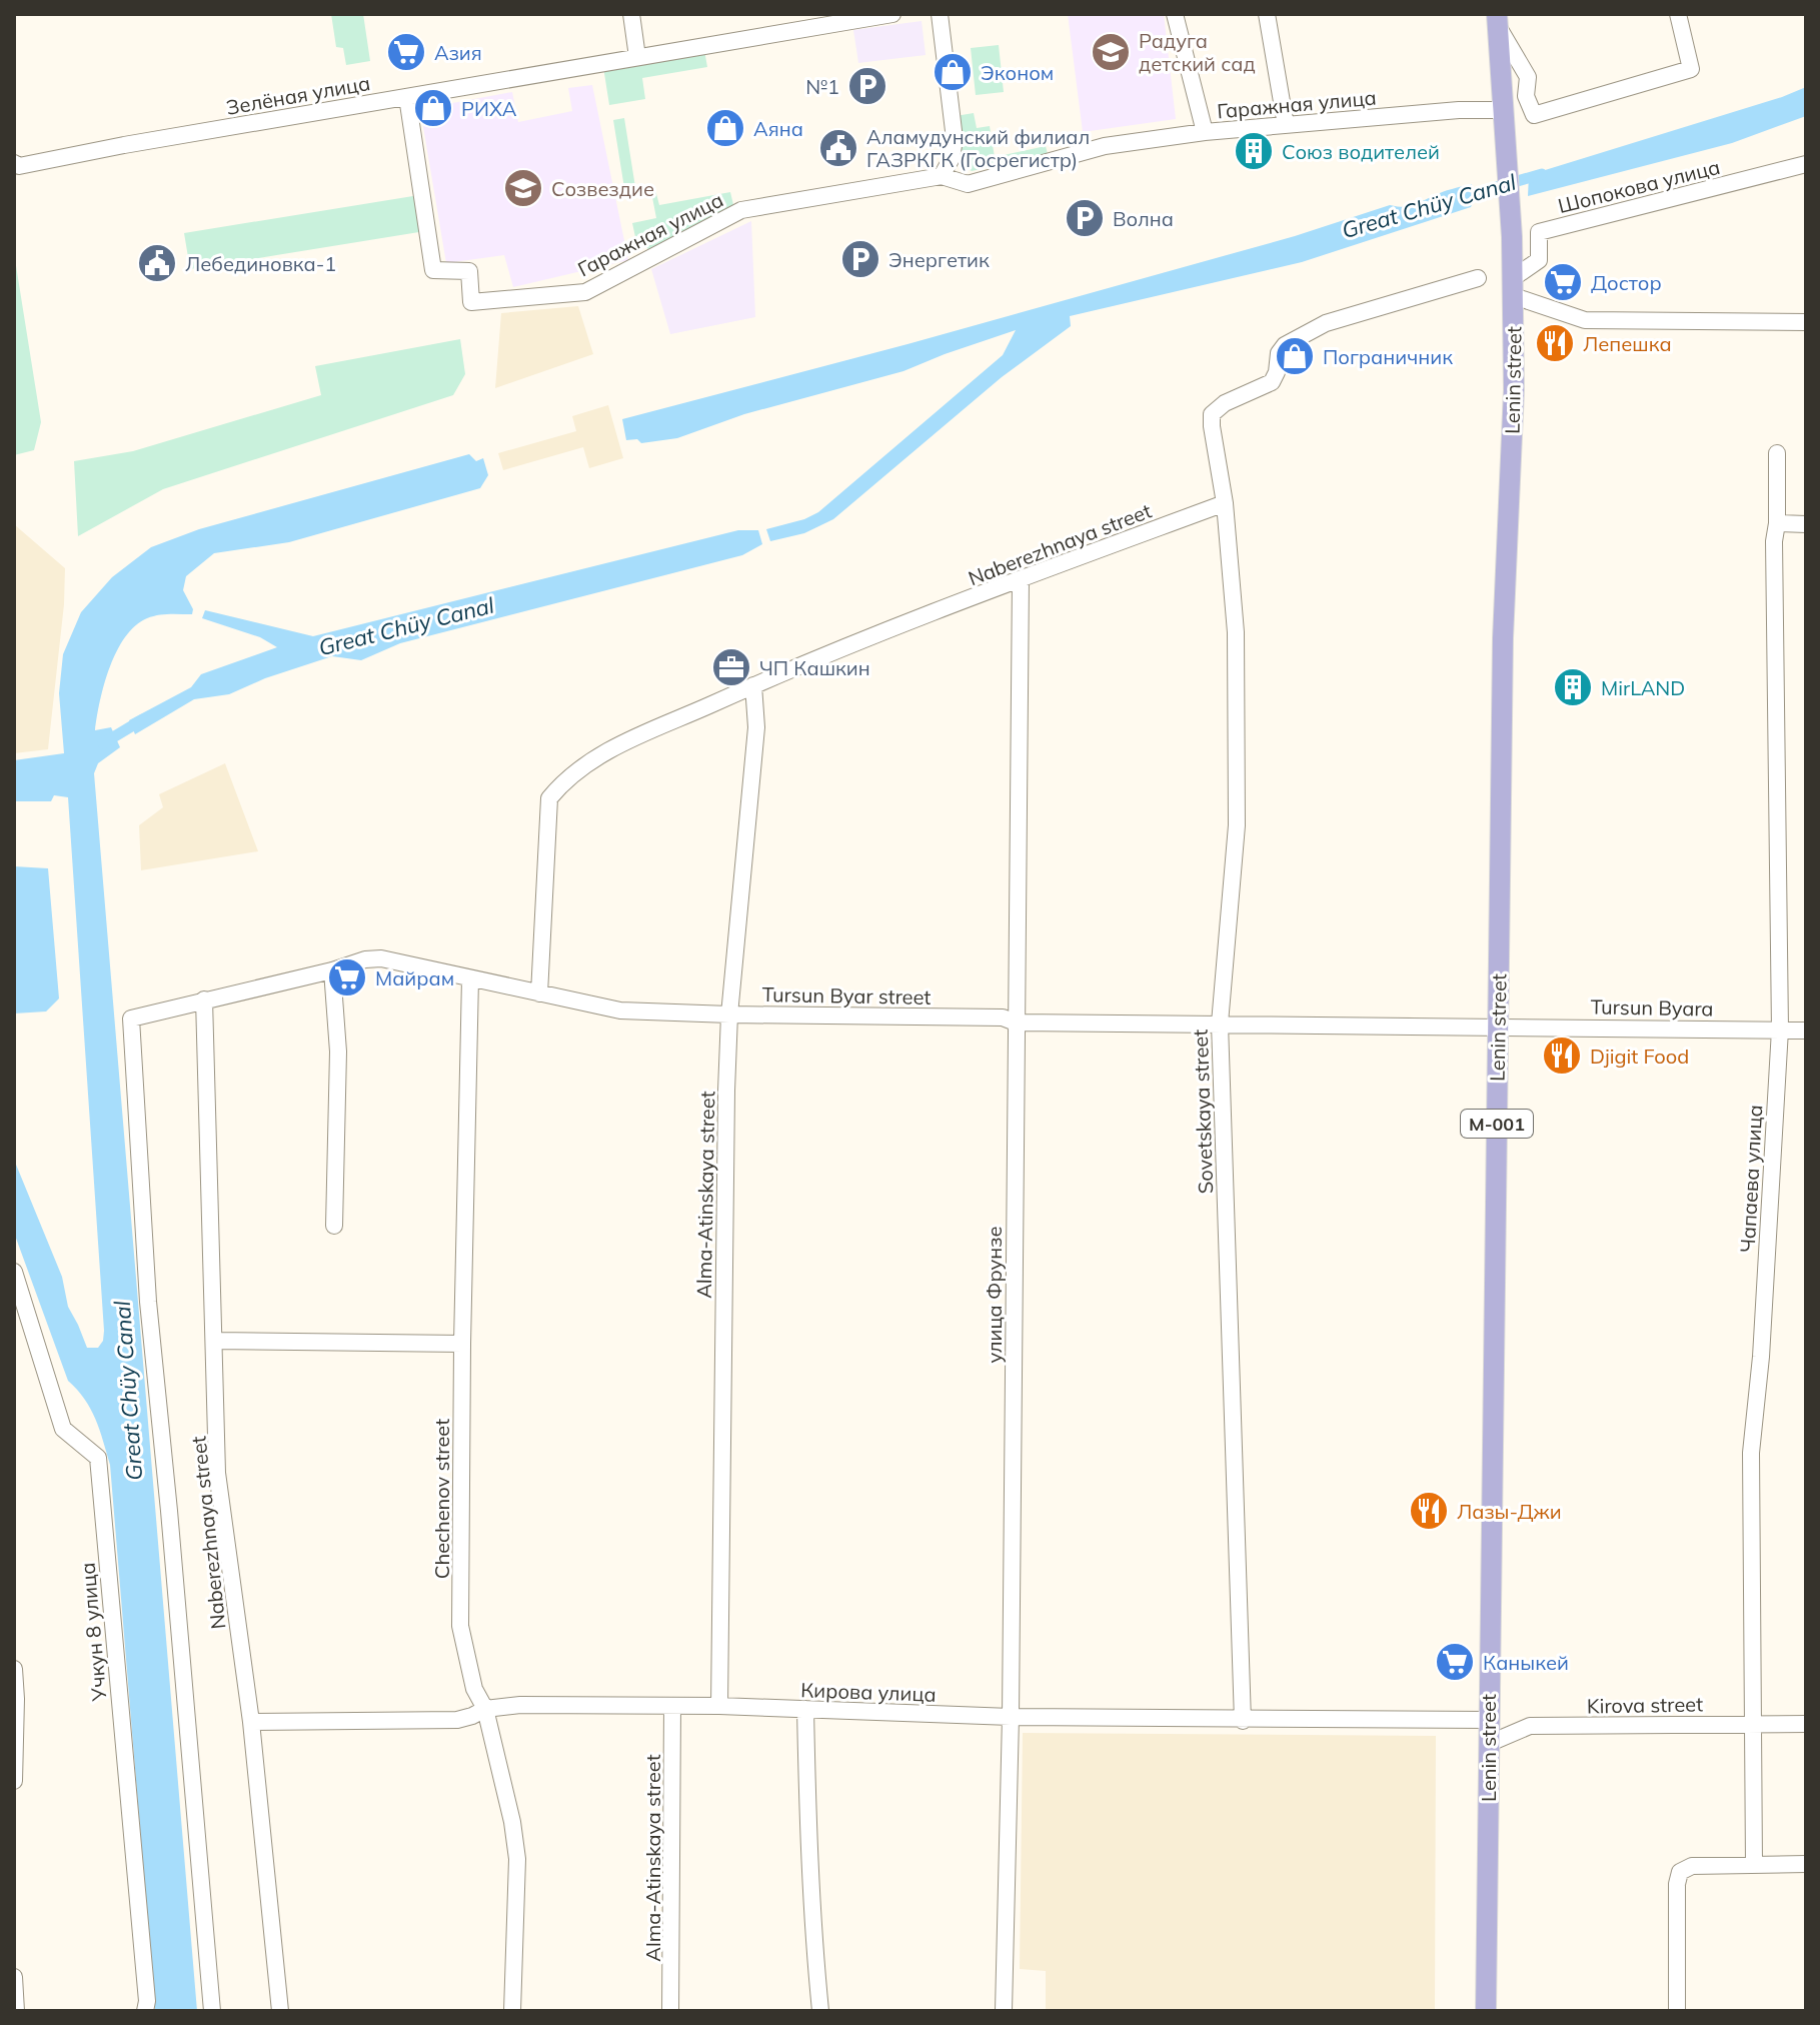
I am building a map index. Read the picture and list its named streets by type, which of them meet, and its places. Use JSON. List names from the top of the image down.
{
  "streets": {
    "main road": ["Lenin street", "М-001"],
    "street": [
      "Зелёная улица",
      "Гаражная улица",
      "Шопокова улица",
      "Naberezhnaya street",
      "Tursun Byar street",
      "Tursun Byara",
      "Sovetskaya street",
      "Чапаева улица",
      "Alma-Atinskaya street",
      "улица Фрунзе",
      "Chechenov street",
      "Учкун 8 улица",
      "Кирова улица",
      "Kirova street"
    ]
  },
  "crossings": [
    ["Зелёная улица", "Гаражная улица"],
    ["Гаражная улица", "Lenin street"],
    ["Гаражная улица", "М-001"],
    ["Шопокова улица", "Lenin street"],
    ["Lenin street", "Tursun Byar street"],
    ["Lenin street", "Tursun Byara"],
    ["Lenin street", "М-001"],
    ["Lenin street", "Кирова улица"],
    ["Lenin street", "Kirova street"],
    ["Naberezhnaya street", "Tursun Byar street"],
    ["Naberezhnaya street", "Sovetskaya street"],
    ["Naberezhnaya street", "Alma-Atinskaya street"],
    ["Naberezhnaya street", "улица Фрунзе"],
    ["Naberezhnaya street", "Кирова улица"],
    ["Tursun Byar street", "Tursun Byara"],
    ["Tursun Byar street", "Sovetskaya street"],
    ["Tursun Byar street", "Alma-Atinskaya street"],
    ["Tursun Byar street", "улица Фрунзе"],
    ["Tursun Byar street", "Chechenov street"],
    ["Tursun Byara", "Чапаева улица"],
    ["Sovetskaya street", "Кирова улица"],
    ["Чапаева улица", "Kirova street"],
    ["Alma-Atinskaya street", "Кирова улица"],
    ["улица Фрунзе", "Кирова улица"],
    ["Chechenov street", "Кирова улица"]
  ],
  "water": ["Great Chüy Canal"],
  "places": {
    "supermarket": [
      "Азия",
      "Достор",
      "Майрам",
      "Каныкей"
    ],
    "school or university": ["Радуга детский сад", "Созвездие"],
    "shop": [
      "Эконом",
      "РИХА",
      "Аяна",
      "Пограничник"
    ],
    "parking": ["№1", "Волна", "Энергетик"],
    "public building": ["Аламудунский филиал ГАЗРКГК (Госрегистр)", "Лебединовка-1"],
    "building": ["Союз водителей", "MirLAND"],
    "restaurant": ["Лепешка", "Djigit Food", "Лазы-Джи"],
    "office": ["ЧП Кашкин"]
  }
}
